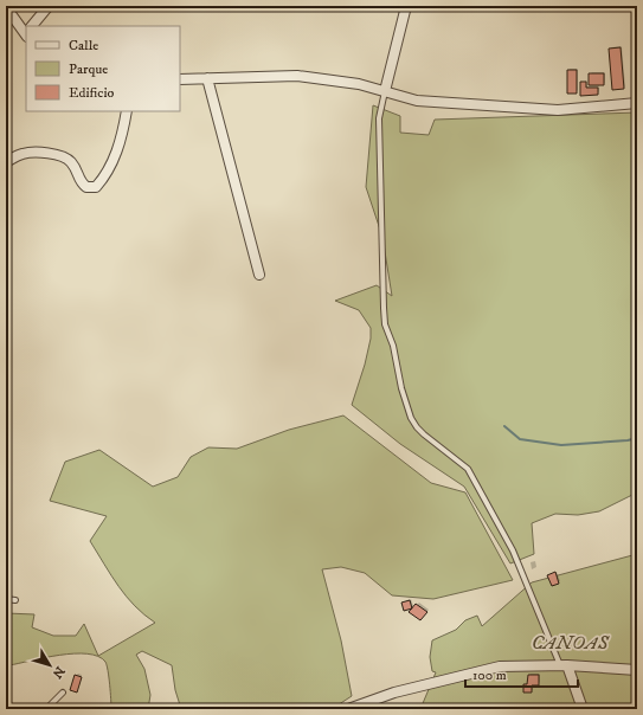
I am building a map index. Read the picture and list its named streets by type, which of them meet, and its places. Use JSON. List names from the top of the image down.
{
  "parks": ["CANOAS"],
  "legend": ["Calle", "Parque", "Edificio"],
  "scale_bar": "100 m",
  "north": "bottom right"
}
